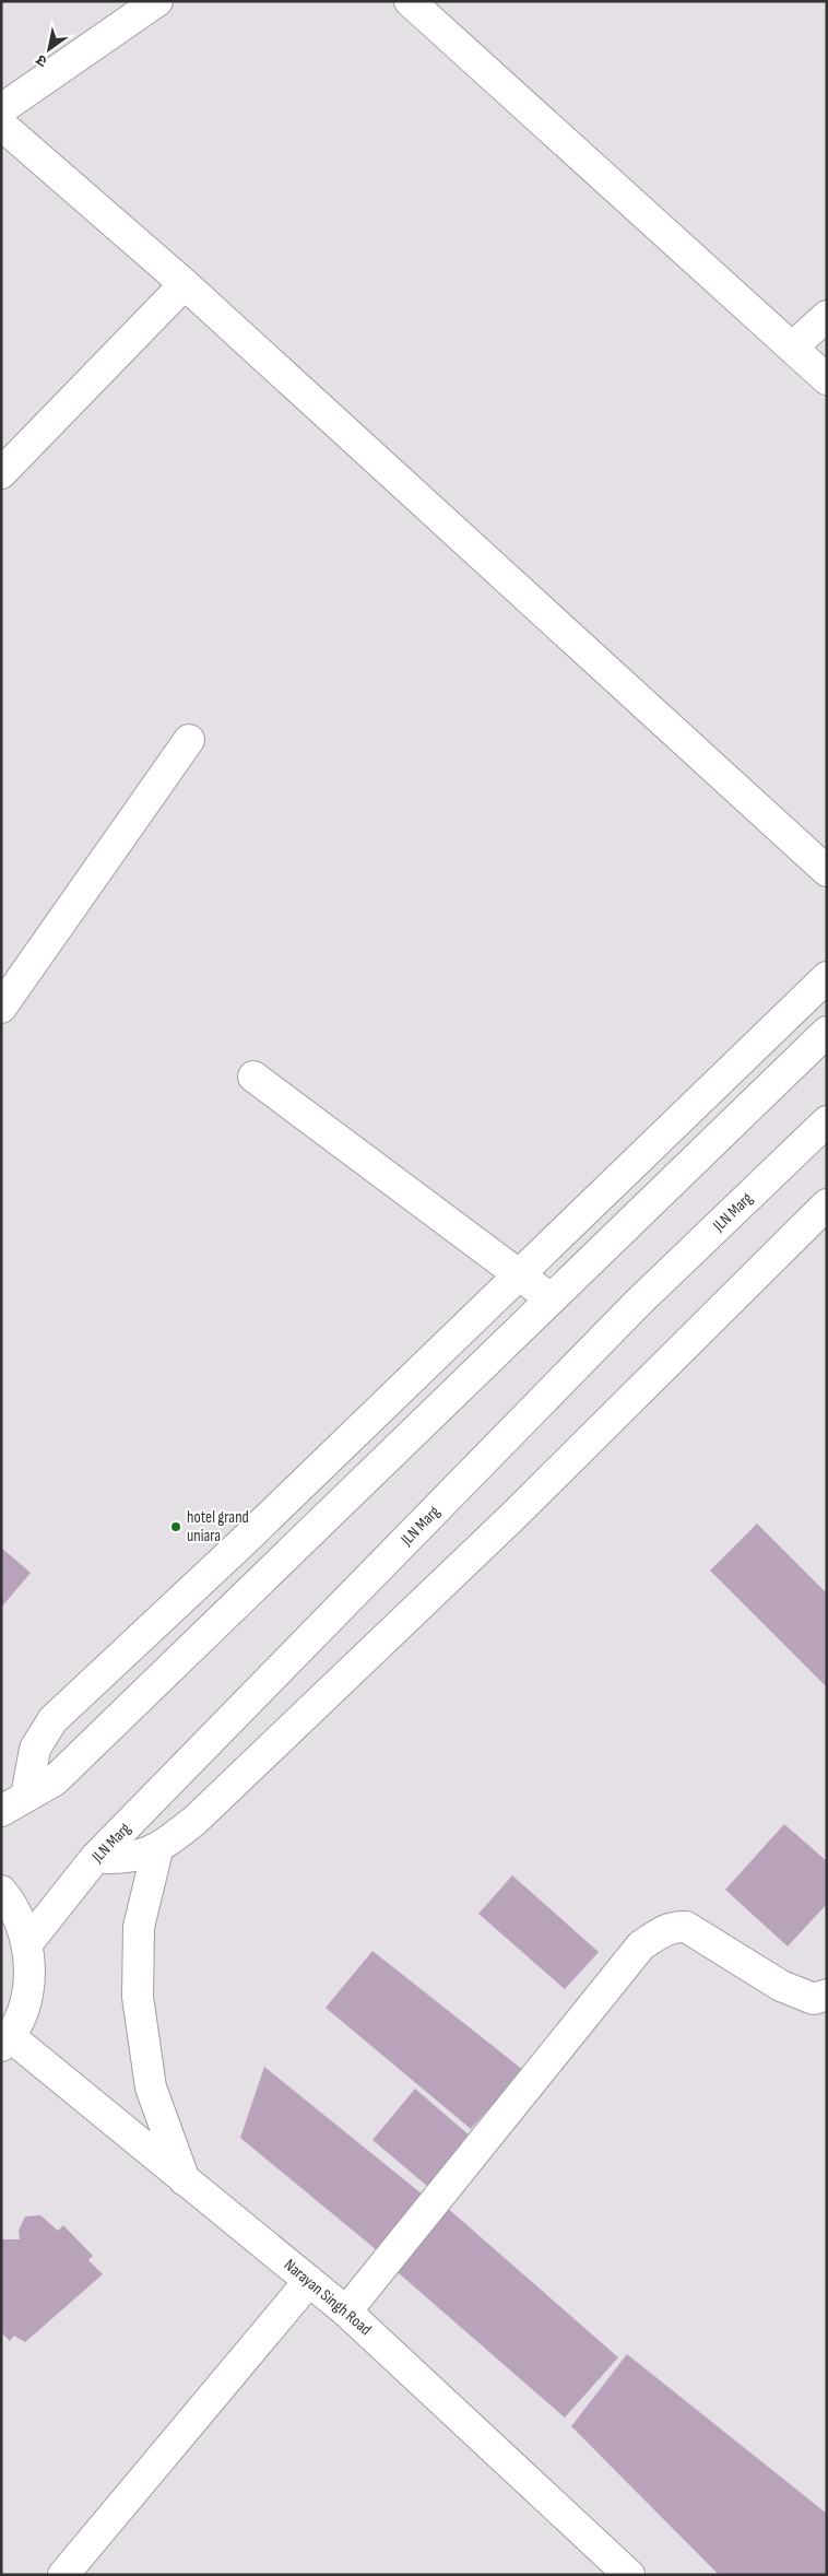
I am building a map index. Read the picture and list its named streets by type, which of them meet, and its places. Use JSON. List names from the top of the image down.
{
  "streets": {
    "street": ["JLN Marg", "Narayan Singh Road"]
  },
  "places": ["hotel grand uniara"],
  "north": "bottom left"
}
